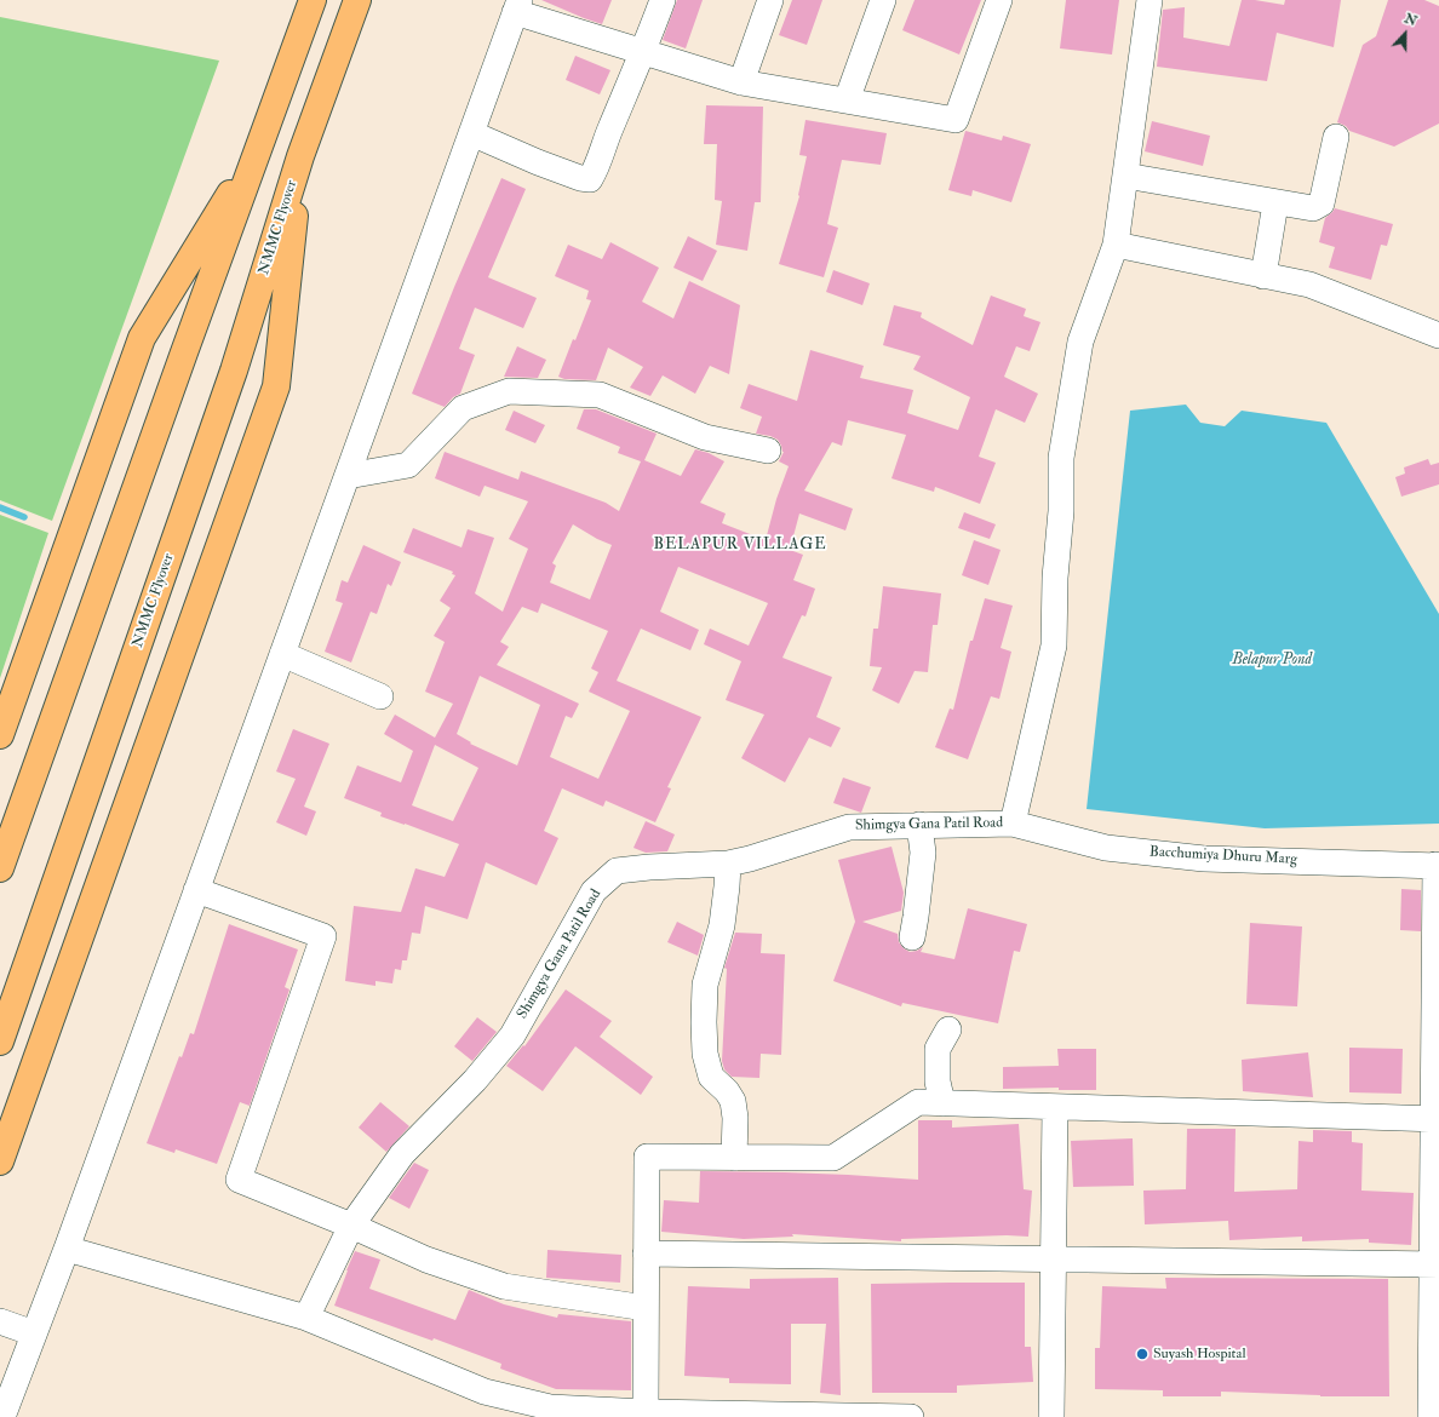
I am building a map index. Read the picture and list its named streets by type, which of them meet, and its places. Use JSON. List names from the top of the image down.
{
  "streets": {
    "highway": ["NMMC Flyover"],
    "street": ["Shimgya Gana Patil Road", "Bacchumiya Dhuru Marg"]
  },
  "crossings": [
    ["Shimgya Gana Patil Road", "Bacchumiya Dhuru Marg"]
  ],
  "districts": ["BELAPUR VILLAGE"],
  "water": ["Belapur Pond"],
  "places": ["Suyash Hospital"],
  "north": "top"
}
